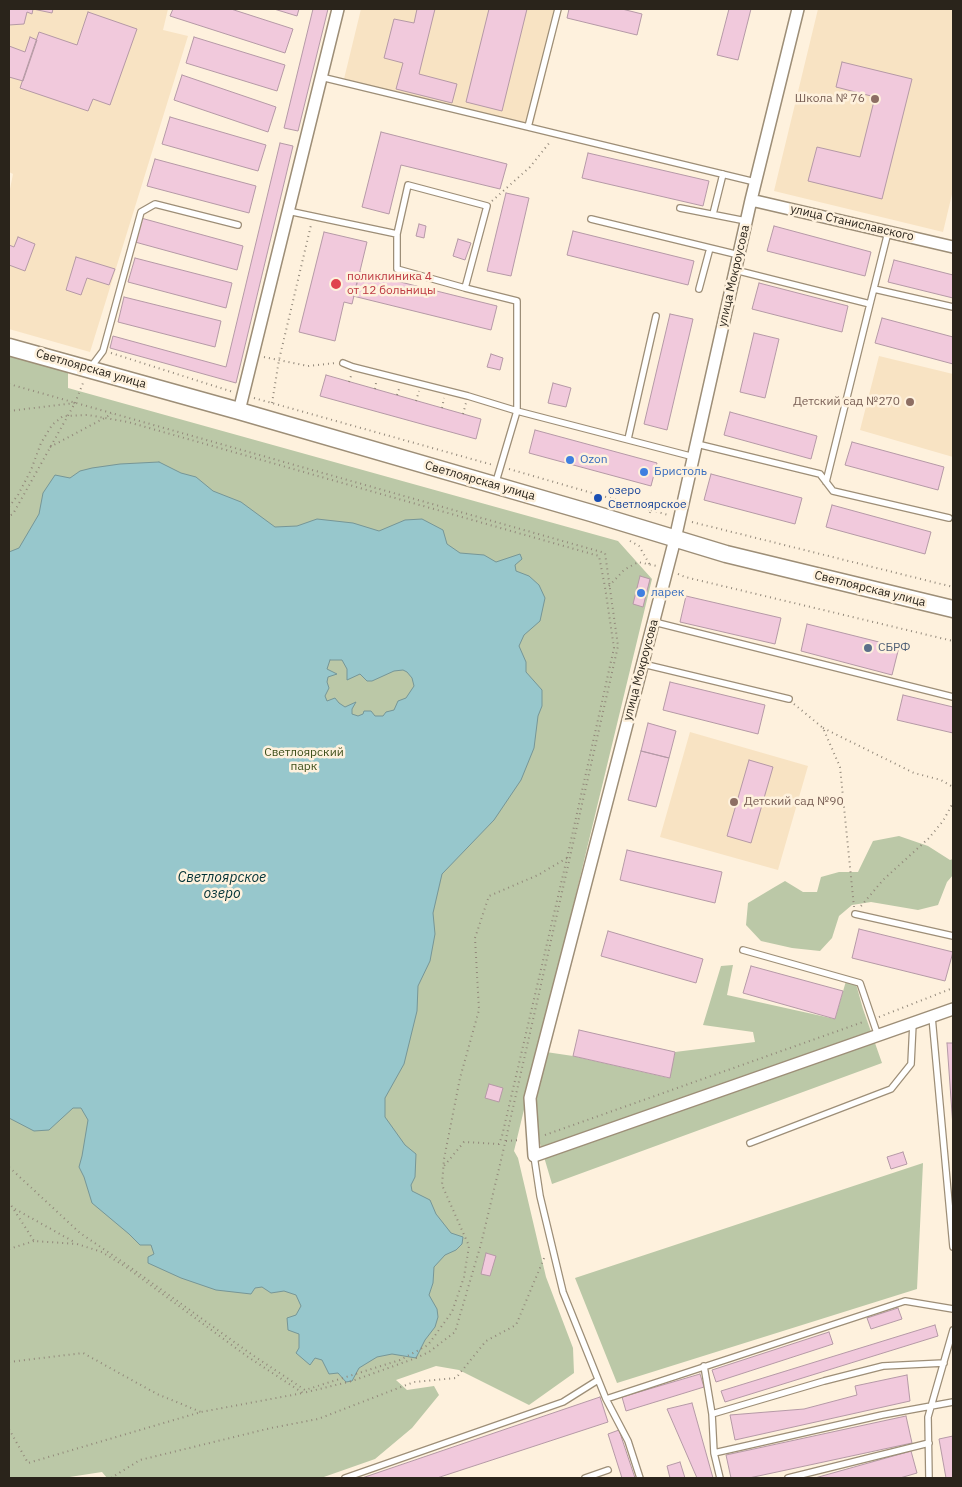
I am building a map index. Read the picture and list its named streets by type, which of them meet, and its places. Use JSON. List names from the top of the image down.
{
  "streets": {
    "main road": ["Светлоярская улица"],
    "street": ["улица Станиславского", "улица Мокроусова"]
  },
  "crossings": [
    ["улица Станиславского", "улица Мокроусова"],
    ["улица Мокроусова", "Светлоярская улица"]
  ],
  "water": ["Светлоярское озеро"],
  "parks": ["Светлоярский парк"],
  "places": [
    "Школа № 76",
    "поликлиника 4 от 12 больницы",
    "Детский сад №270",
    "Ozon",
    "Бристоль",
    "озеро Светлоярское",
    "ларек",
    "СБРФ",
    "Детский сад №90"
  ]
}
